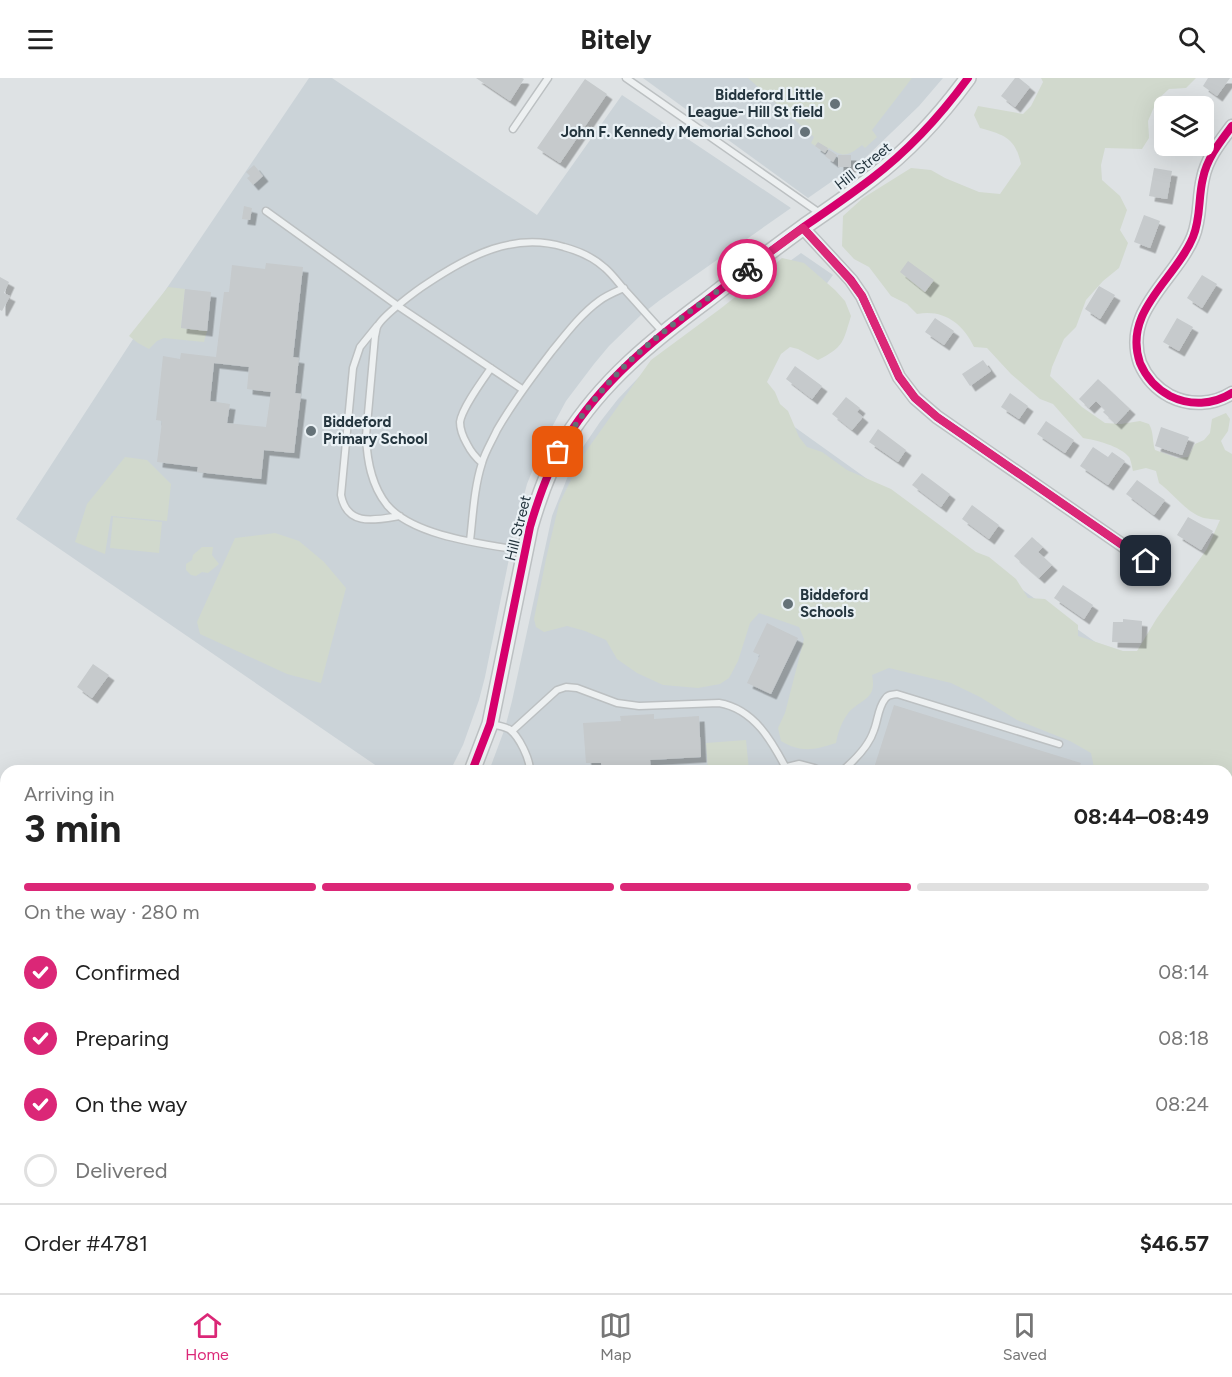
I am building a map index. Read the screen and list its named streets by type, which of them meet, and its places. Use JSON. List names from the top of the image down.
{
  "streets": {
    "street": ["Hill Street"]
  },
  "places": [
    "Biddeford Little League- Hill St field",
    "John F. Kennedy Memorial School",
    "Biddeford Primary School",
    "Biddeford Schools"
  ],
  "page": {
    "header": "Bitely",
    "heading": ["3 min", "Arriving in", "08:44–08:49"],
    "panel": ["Order #4781", "$46.57"],
    "bar": "On the way · 280 m",
    "list": [
      ["Confirmed", "08:14"],
      ["Preparing", "08:18"],
      ["On the way", "08:24"],
      "Delivered"
    ],
    "tabs": ["Home", "Map", "Saved"]
  }
}
